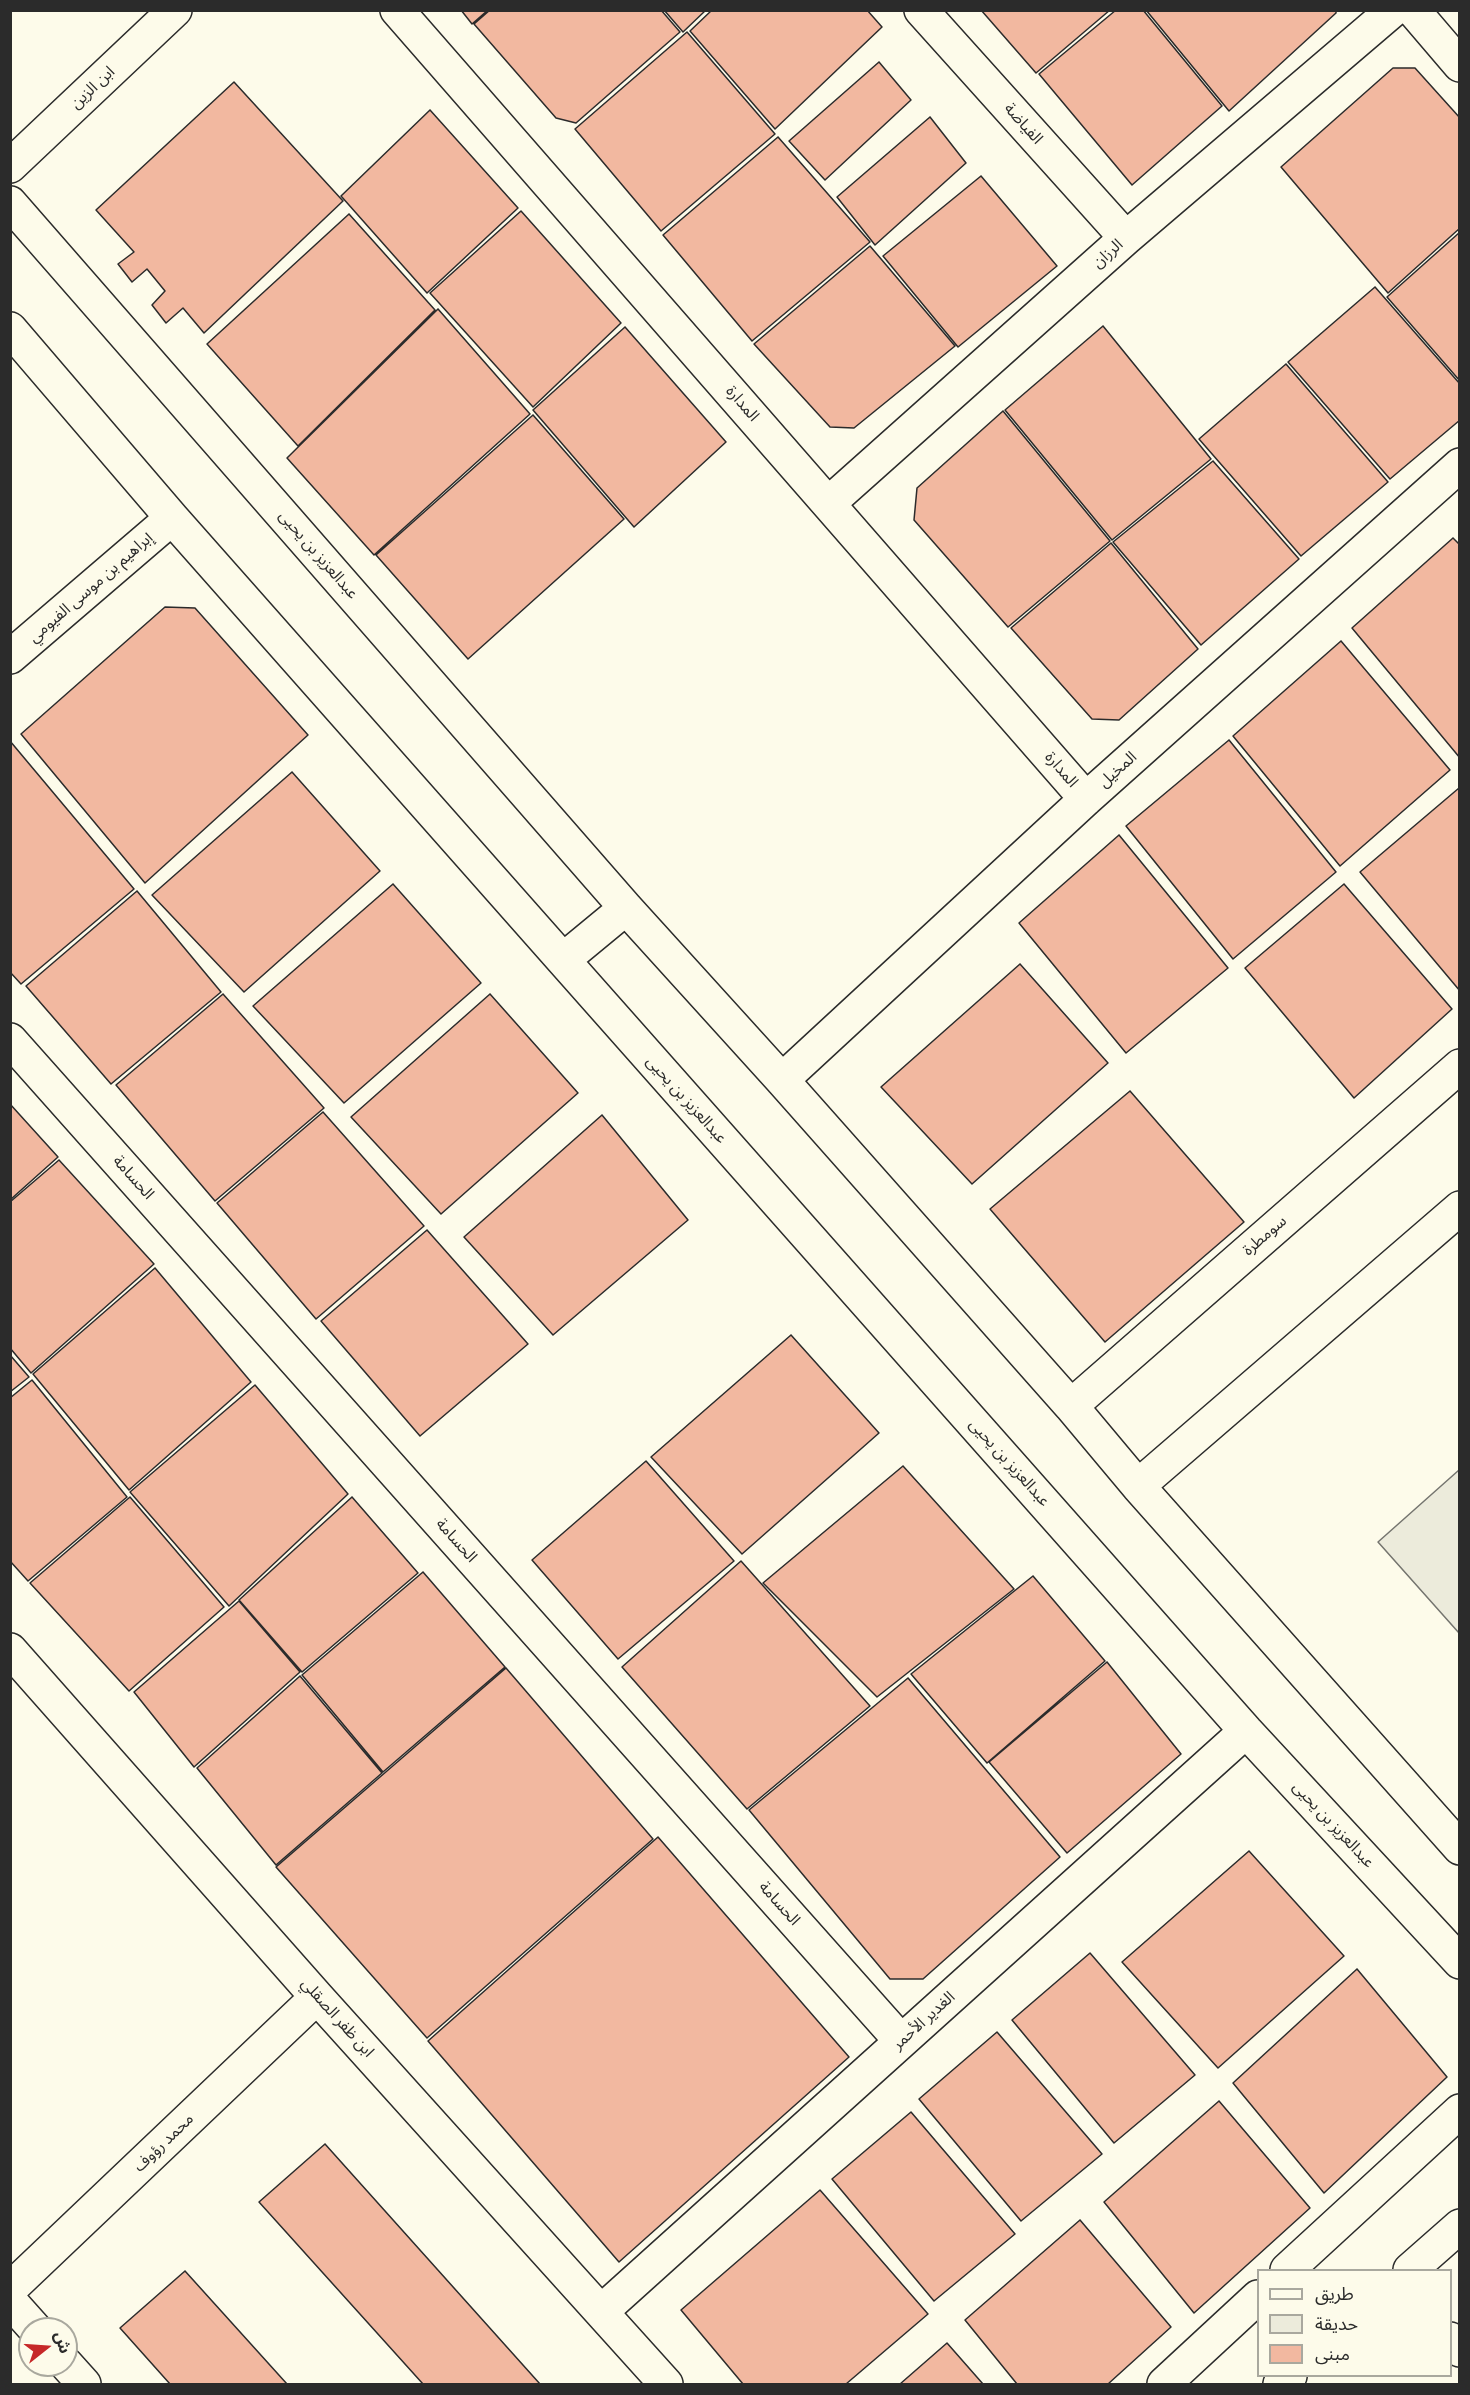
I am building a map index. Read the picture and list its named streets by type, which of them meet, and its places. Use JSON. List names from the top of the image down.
{
  "streets": {
    "street": [
      "ابن الزين",
      "الفياضة",
      "الرزان",
      "المدارة",
      "عبدالعزيز بن يحيى",
      "إبراهيم بن موسى الفيومي",
      "المخيل",
      "الحسامة",
      "سومطرة",
      "ابن ظفر الصقلي",
      "الغدير الأحمر",
      "محمد رؤوف"
    ]
  },
  "crossings": [
    ["الفياضة", "الرزان"],
    ["الرزان", "المدارة"],
    ["المدارة", "المخيل"],
    ["عبدالعزيز بن يحيى", "إبراهيم بن موسى الفيومي"],
    ["عبدالعزيز بن يحيى", "المخيل"],
    ["عبدالعزيز بن يحيى", "سومطرة"],
    ["عبدالعزيز بن يحيى", "الغدير الأحمر"],
    ["الحسامة", "الغدير الأحمر"],
    ["ابن ظفر الصقلي", "الغدير الأحمر"],
    ["ابن ظفر الصقلي", "محمد رؤوف"]
  ],
  "legend": ["طريق", "حديقة", "مبنى"],
  "north": "right"
}
